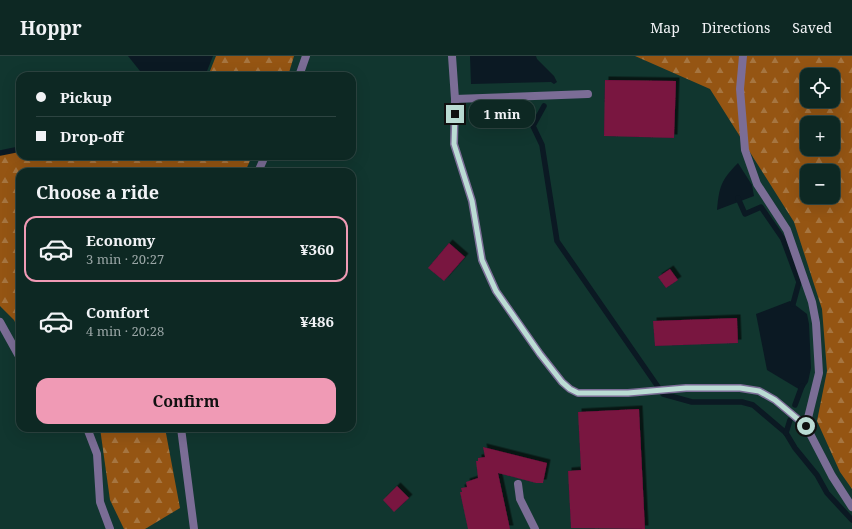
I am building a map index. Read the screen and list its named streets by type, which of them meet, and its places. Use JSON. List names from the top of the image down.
{
  "page": {
    "header": "Hoppr",
    "nav": ["Map", "Directions", "Saved"],
    "map_buttons": ["+", "−"],
    "banner": ["Pickup", "Drop-off"],
    "bubble": "1 min",
    "heading": "Choose a ride",
    "list": [
      {
        "name": "Economy",
        "note": "3 min · 20:27",
        "value": "¥360"
      },
      {
        "name": "Comfort",
        "note": "4 min · 20:28",
        "value": "¥486"
      }
    ],
    "buttons": "Confirm"
  }
}
